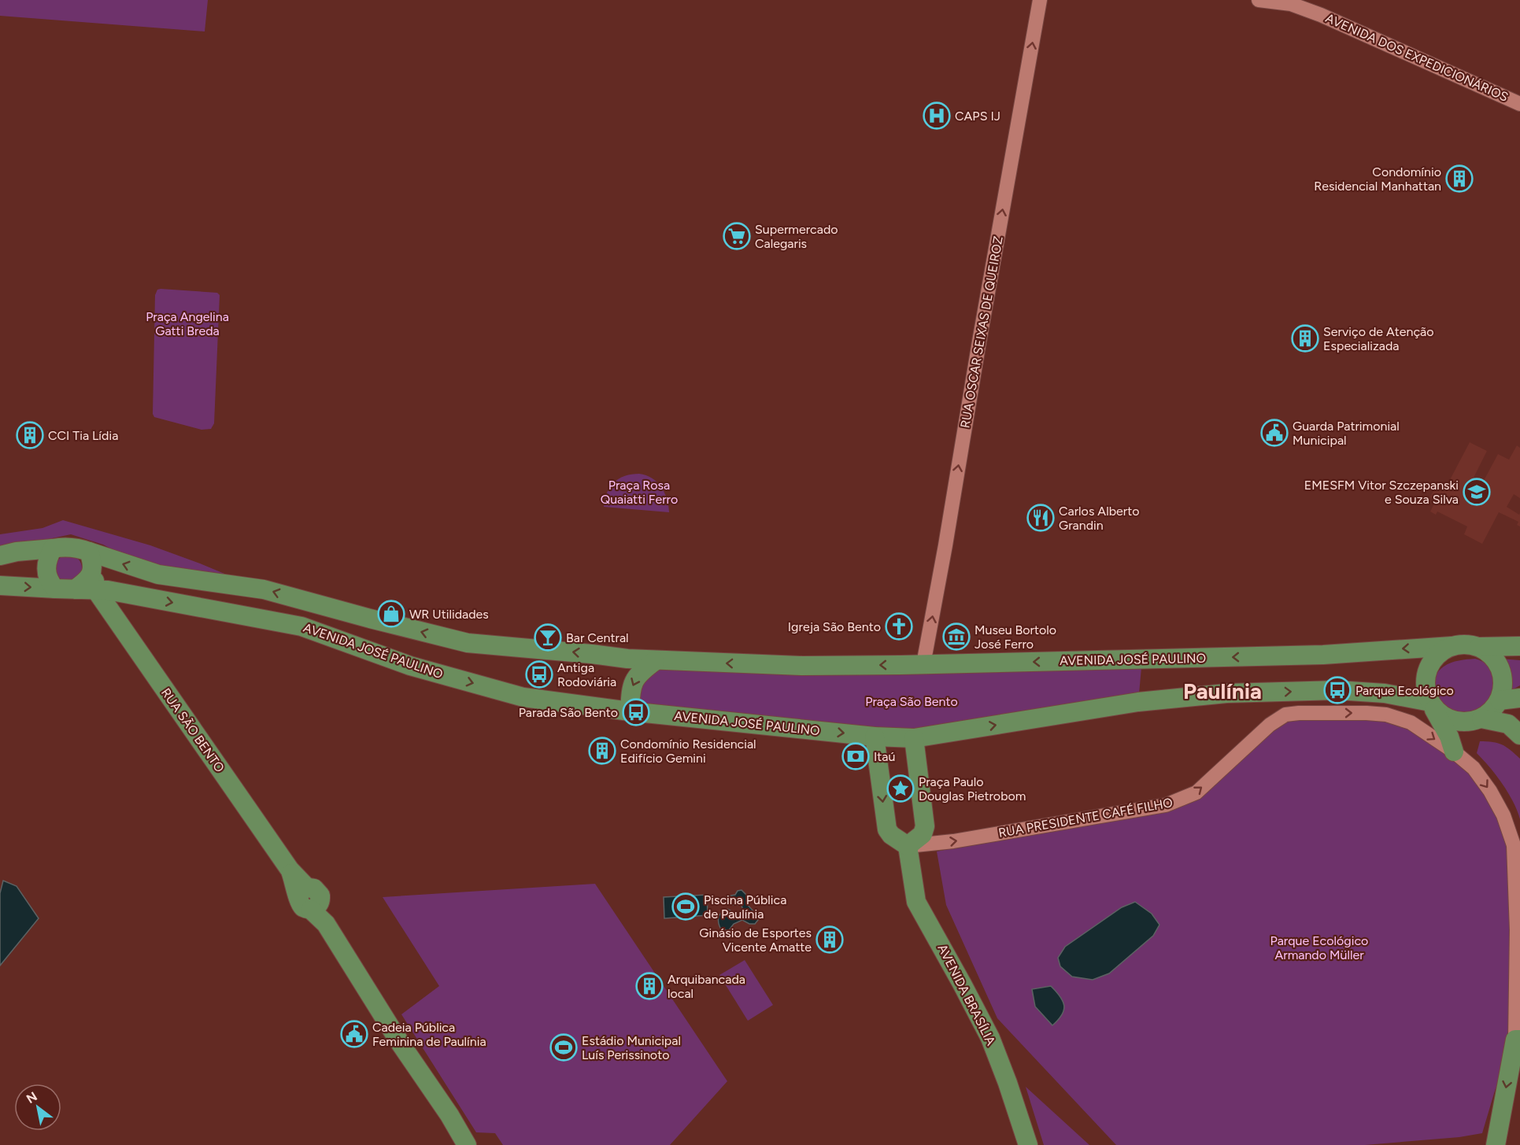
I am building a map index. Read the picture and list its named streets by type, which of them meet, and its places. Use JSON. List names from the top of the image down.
{
  "streets": {
    "main road": ["AVENIDA JOSÉ PAULINO", "RUA SÃO BENTO", "AVENIDA BRASÍLIA"],
    "street": ["AVENIDA DOS EXPEDICIONÁRIOS", "RUA OSCAR SEIXAS DE QUEIROZ", "RUA PRESIDENTE CAFÉ FILHO"]
  },
  "crossings": [
    ["RUA OSCAR SEIXAS DE QUEIROZ", "AVENIDA JOSÉ PAULINO"],
    ["AVENIDA JOSÉ PAULINO", "RUA SÃO BENTO"],
    ["RUA PRESIDENTE CAFÉ FILHO", "AVENIDA BRASÍLIA"]
  ],
  "one_way": ["RUA OSCAR SEIXAS DE QUEIROZ"],
  "districts": ["Paulínia"],
  "parks": [
    "Praça Angelina Gatti Breda",
    "Praça Rosa Quaiatti Ferro",
    "Praça São Bento",
    "Parque Ecológico Armando Müller"
  ],
  "places": {
    "hospital": ["CAPS IJ"],
    "building": [
      "Condomínio Residencial Manhattan",
      "Serviço de Atenção Especializada",
      "CCI Tia Lídia",
      "Condomínio Residencial Edifício Gemini",
      "Ginásio de Esportes Vicente Amatte",
      "Arquibancada local"
    ],
    "supermarket": ["Supermercado Calegaris"],
    "public building": ["Guarda Patrimonial Municipal", "Cadeia Pública Feminina de Paulínia"],
    "school or university": ["EMESFM Vitor Szczepanski e Souza Silva"],
    "restaurant": ["Carlos Alberto Grandin"],
    "shop": ["WR Utilidades"],
    "church": ["Igreja São Bento"],
    "museum": ["Museu Bortolo José Ferro"],
    "bar": ["Bar Central"],
    "bus stop": ["Antiga Rodoviária", "Parque Ecológico", "Parada São Bento"],
    "bank": ["Itaú"],
    "place": ["Praça Paulo Douglas Pietrobom"],
    "sports": ["Piscina Pública de Paulínia", "Estádio Municipal Luís Perissinoto"]
  },
  "north": "top left"
}
